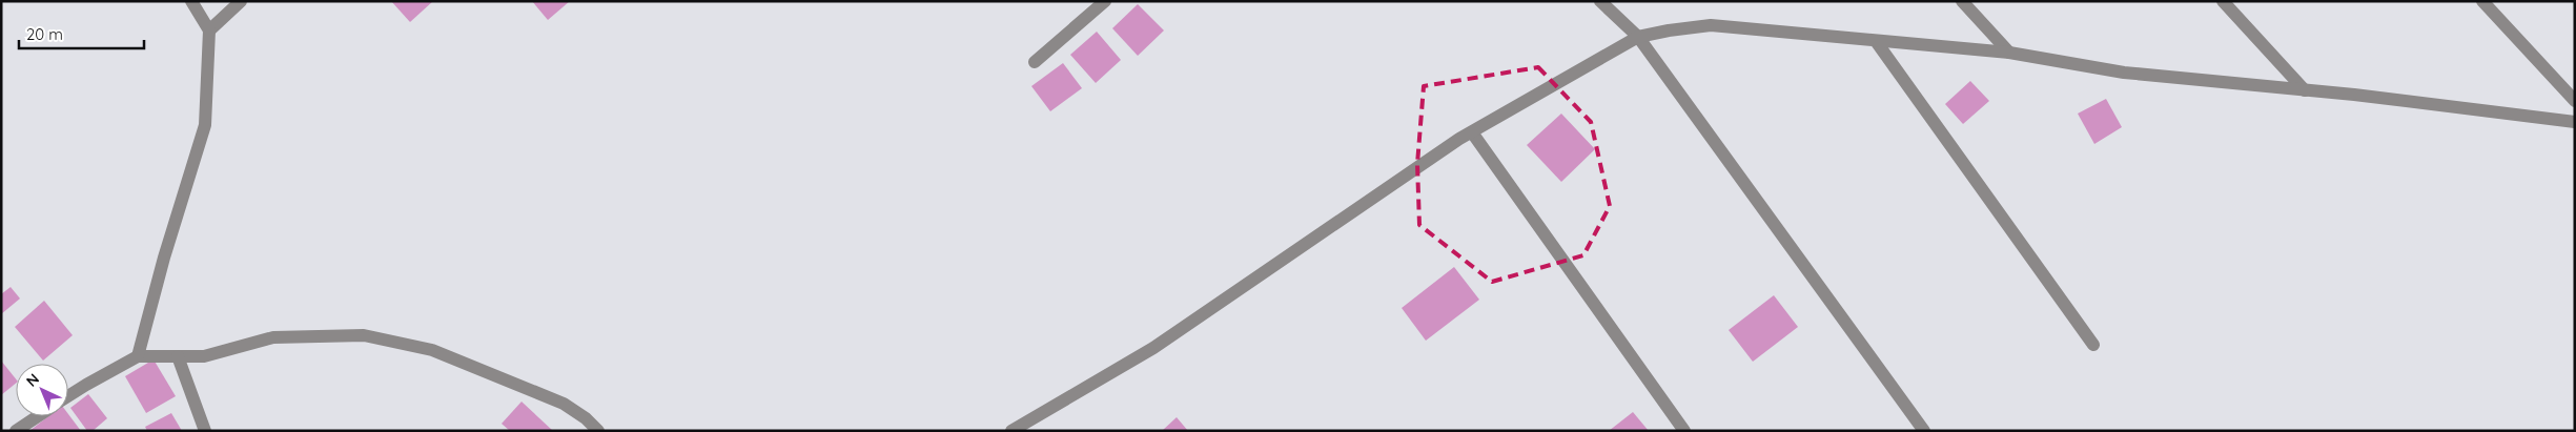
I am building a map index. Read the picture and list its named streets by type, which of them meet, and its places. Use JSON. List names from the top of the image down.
{
  "scale_bar": "20 m",
  "north": "top left"
}
